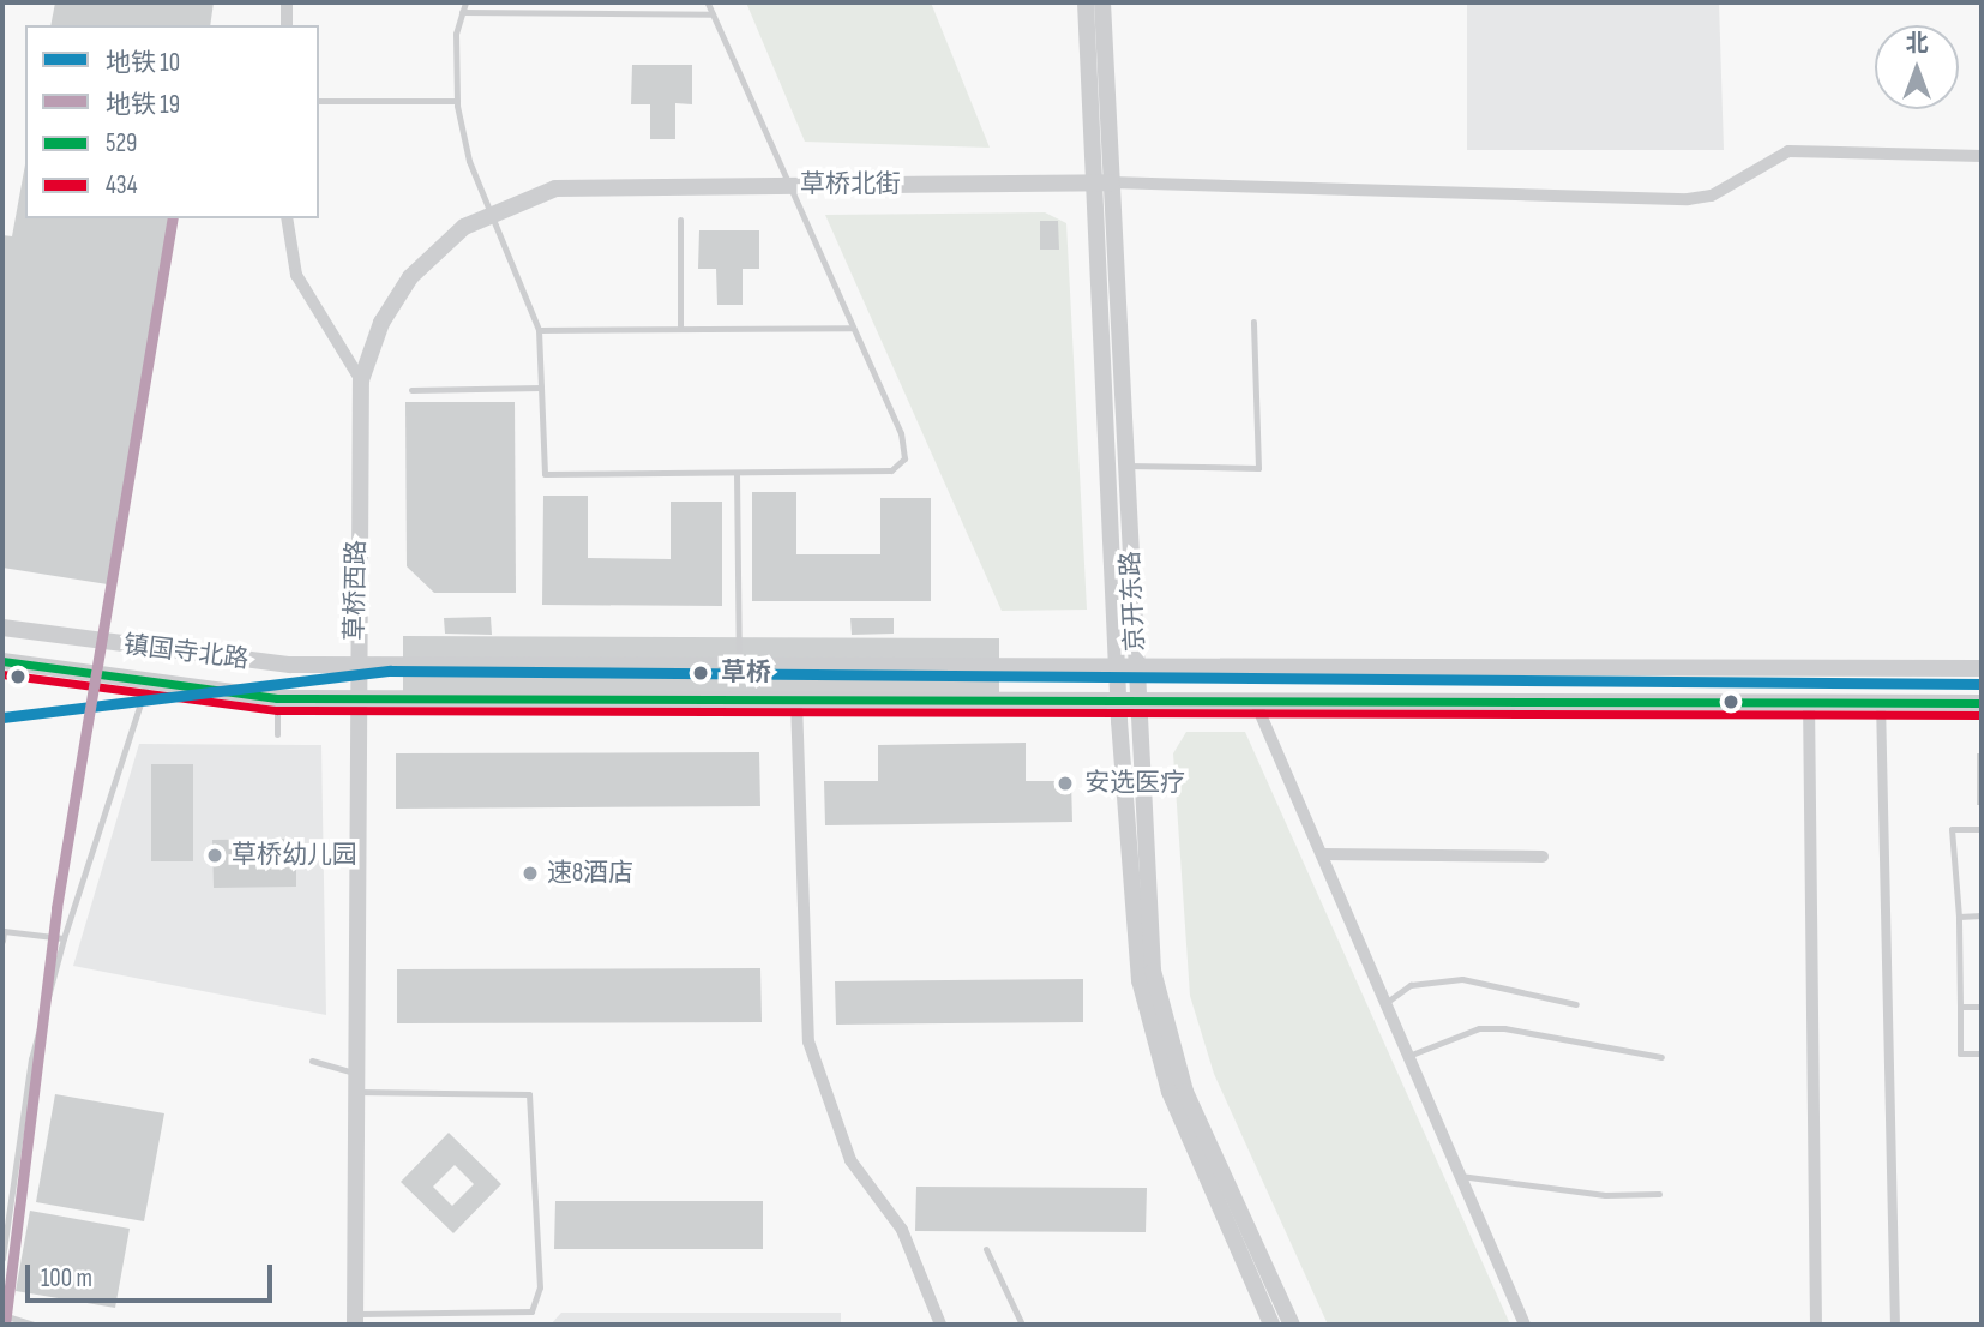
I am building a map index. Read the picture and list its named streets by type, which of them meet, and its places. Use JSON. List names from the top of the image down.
{
  "streets": {
    "street": [
      "草桥北街",
      "草桥西路",
      "京开东路",
      "镇国寺北路"
    ]
  },
  "crossings": [
    ["草桥北街", "草桥西路"],
    ["草桥北街", "京开东路"],
    ["草桥西路", "镇国寺北路"],
    ["京开东路", "镇国寺北路"]
  ],
  "places": [
    "草桥",
    "安选医疗",
    "草桥幼儿园",
    "速8酒店"
  ],
  "lines": [
    "metro line 19",
    "transit line 529",
    "metro line 10",
    "transit line 434"
  ],
  "legend": [
    "地铁 10",
    "地铁 19",
    "529",
    "434"
  ],
  "scale_bar": "100 m",
  "north": "top"
}
